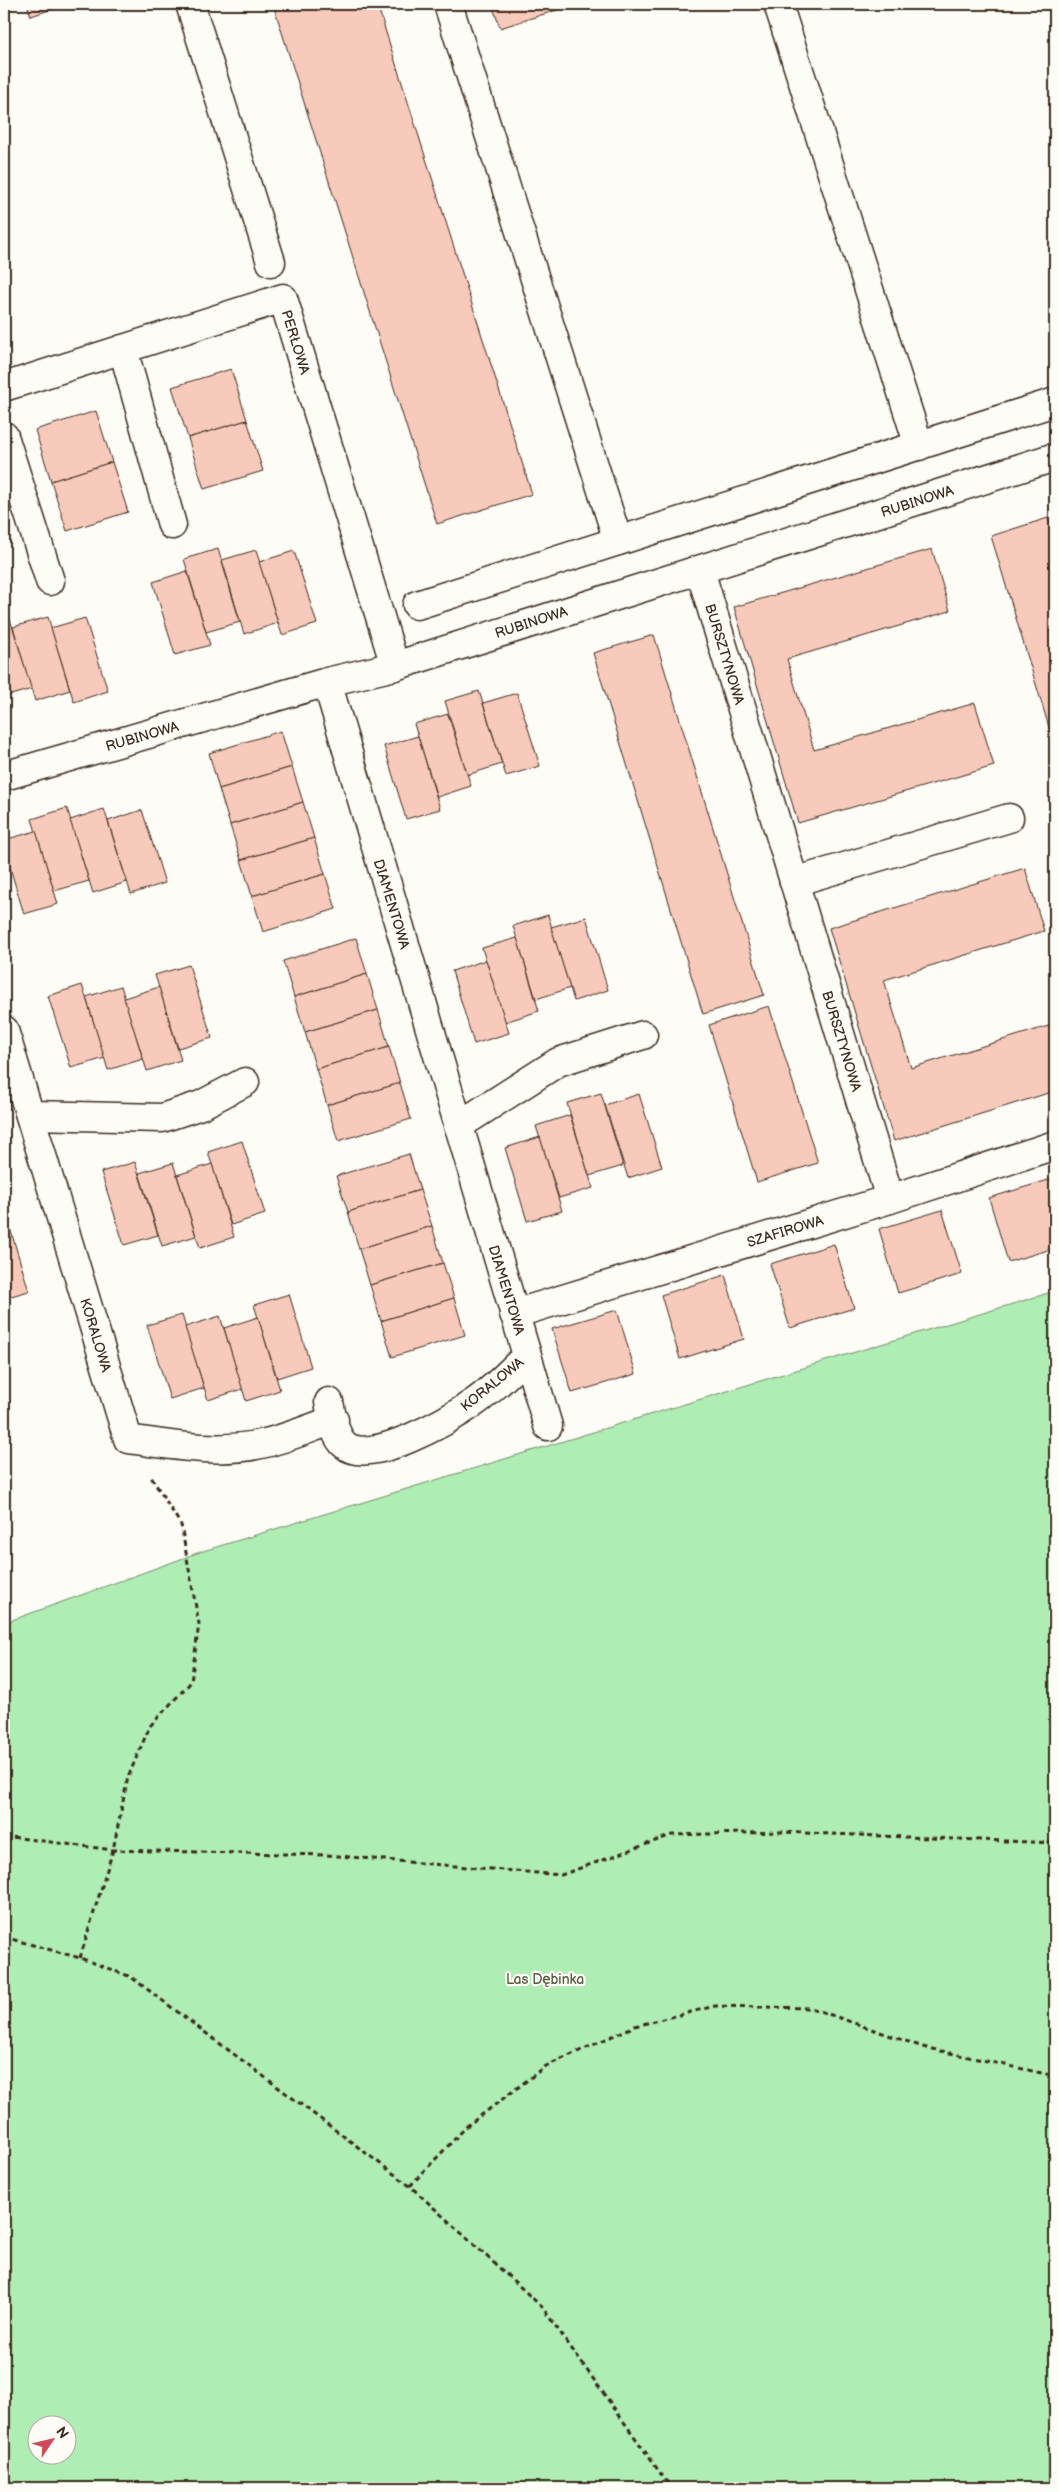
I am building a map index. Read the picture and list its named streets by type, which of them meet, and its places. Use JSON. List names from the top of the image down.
{
  "streets": {
    "street": [
      "PERŁOWA",
      "RUBINOWA",
      "BURSZTYNOWA",
      "DIAMENTOWA",
      "SZAFIROWA",
      "KORALOWA"
    ]
  },
  "crossings": [
    ["PERŁOWA", "RUBINOWA"],
    ["RUBINOWA", "BURSZTYNOWA"],
    ["RUBINOWA", "DIAMENTOWA"],
    ["BURSZTYNOWA", "SZAFIROWA"],
    ["DIAMENTOWA", "SZAFIROWA"],
    ["DIAMENTOWA", "KORALOWA"]
  ],
  "parks": ["Las Dębinka"],
  "north": "top right"
}
